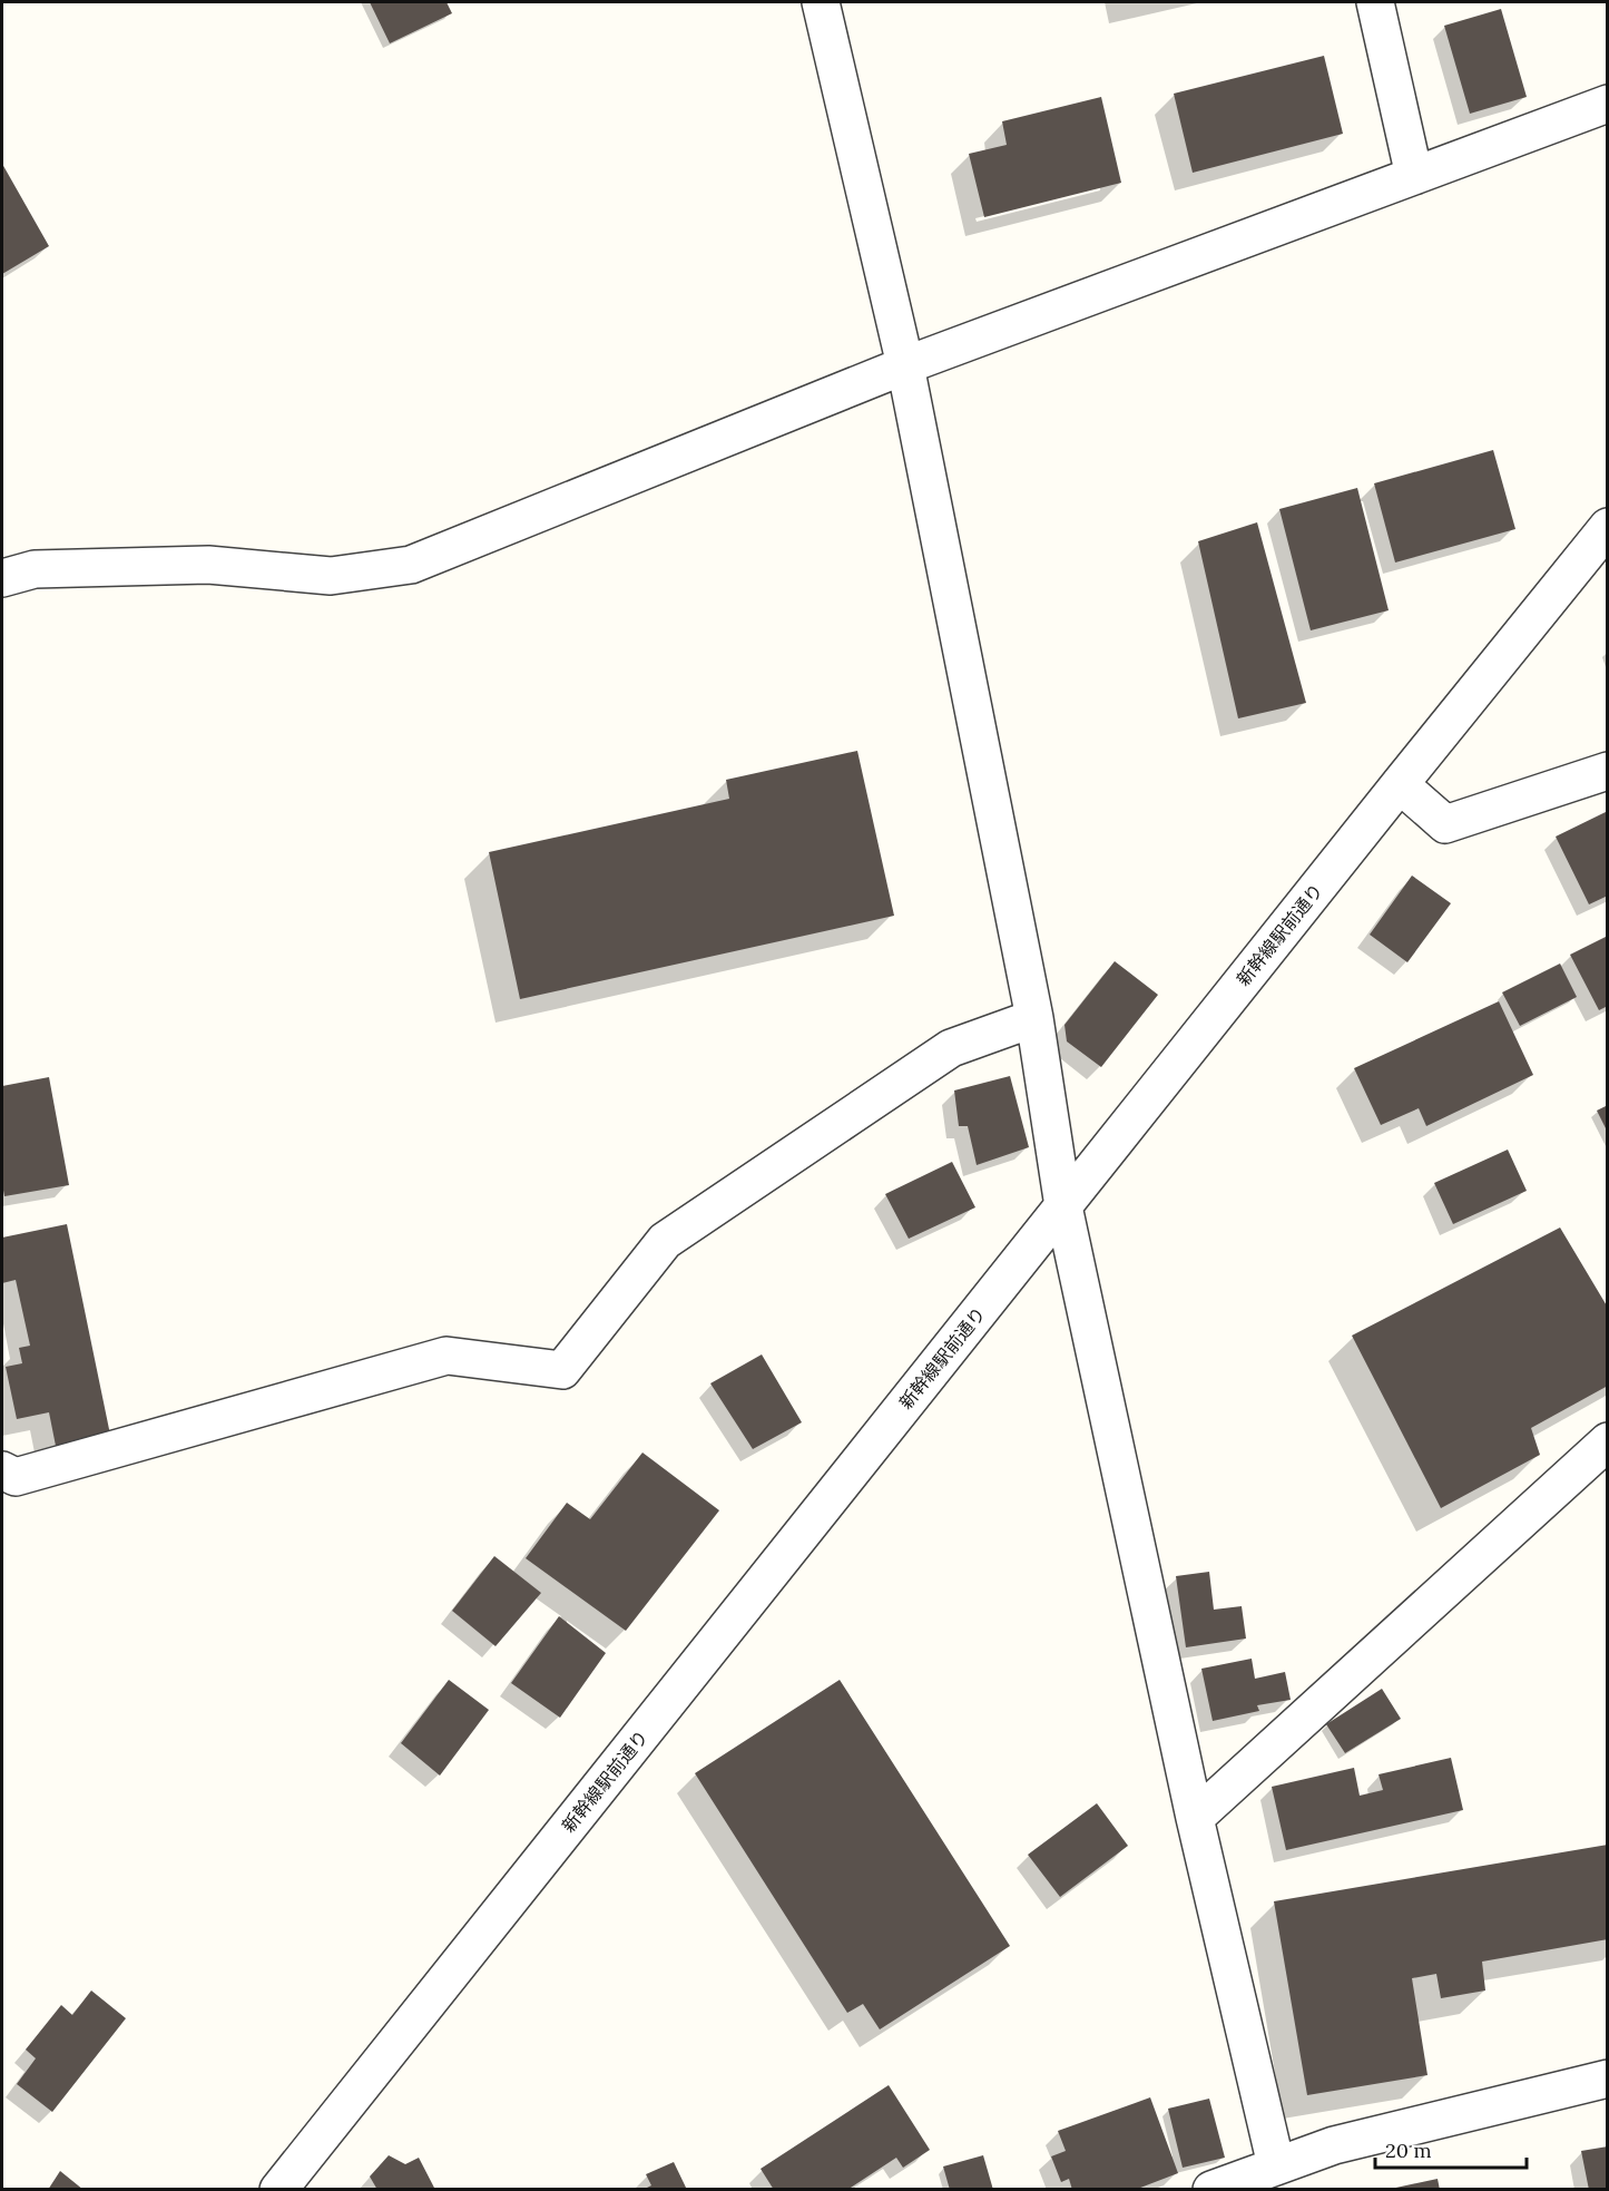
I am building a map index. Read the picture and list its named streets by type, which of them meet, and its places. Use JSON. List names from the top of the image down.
{
  "streets": {
    "street": ["新幹線駅前通り"]
  },
  "scale_bar": "20 m"
}
